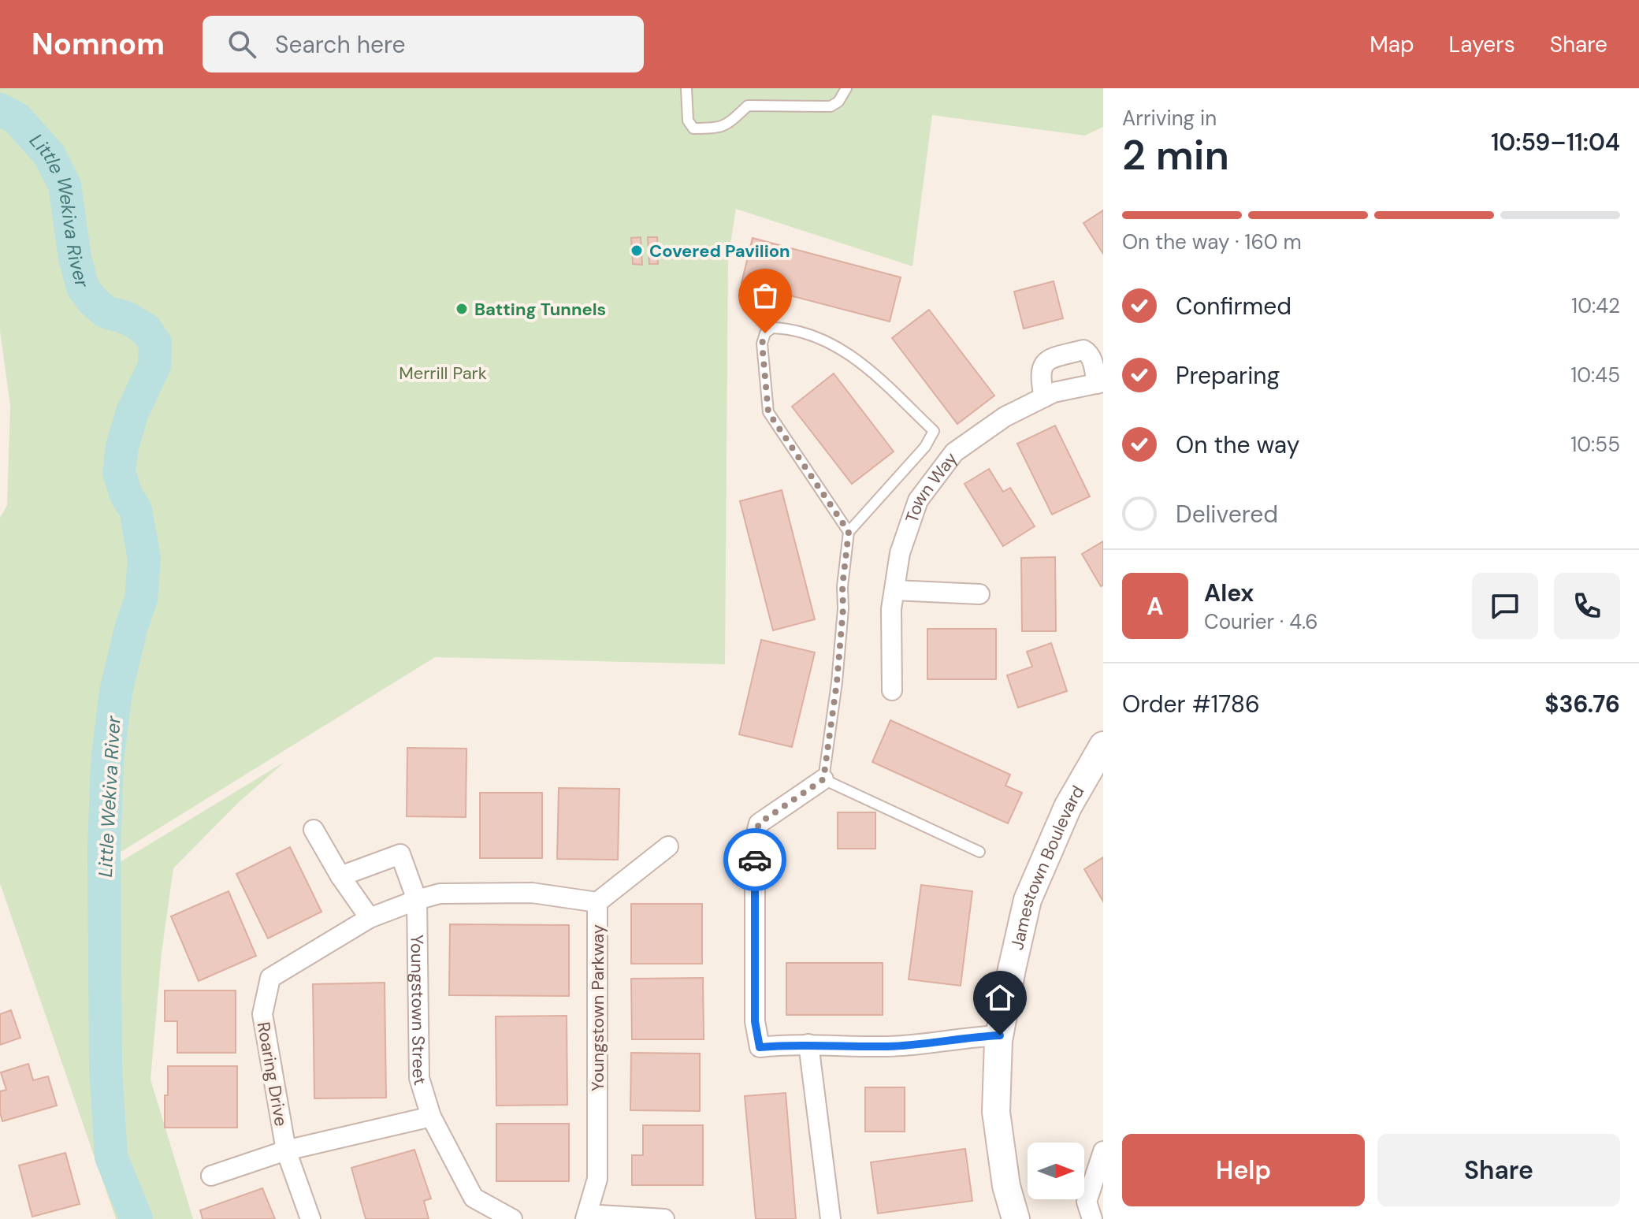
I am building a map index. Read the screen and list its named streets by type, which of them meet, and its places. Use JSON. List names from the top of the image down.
{
  "streets": {
    "street": [
      "Town Way",
      "Jamestown Boulevard",
      "Youngstown Parkway",
      "Youngstown Street",
      "Roaring Drive"
    ]
  },
  "crossings": [
    ["Youngstown Parkway", "Youngstown Street"],
    ["Youngstown Parkway", "Roaring Drive"],
    ["Youngstown Street", "Roaring Drive"]
  ],
  "water": ["Little Wekiva River"],
  "parks": ["Merrill Park"],
  "places": ["Covered Pavilion", "Batting Tunnels"],
  "north": "right",
  "page": {
    "header": "Nomnom",
    "search": "Search here",
    "nav": ["Map", "Layers", "Share"],
    "heading": ["2 min", "Arriving in", "10:59–11:04"],
    "panel": [
      "Alex",
      "Courier · 4.6",
      "Order #1786",
      "$36.76"
    ],
    "bar": "On the way · 160 m",
    "list": [
      ["Confirmed", "10:42"],
      ["Preparing", "10:45"],
      ["On the way", "10:55"],
      "Delivered"
    ],
    "round": "A",
    "buttons": ["Help", "Share"]
  }
}
